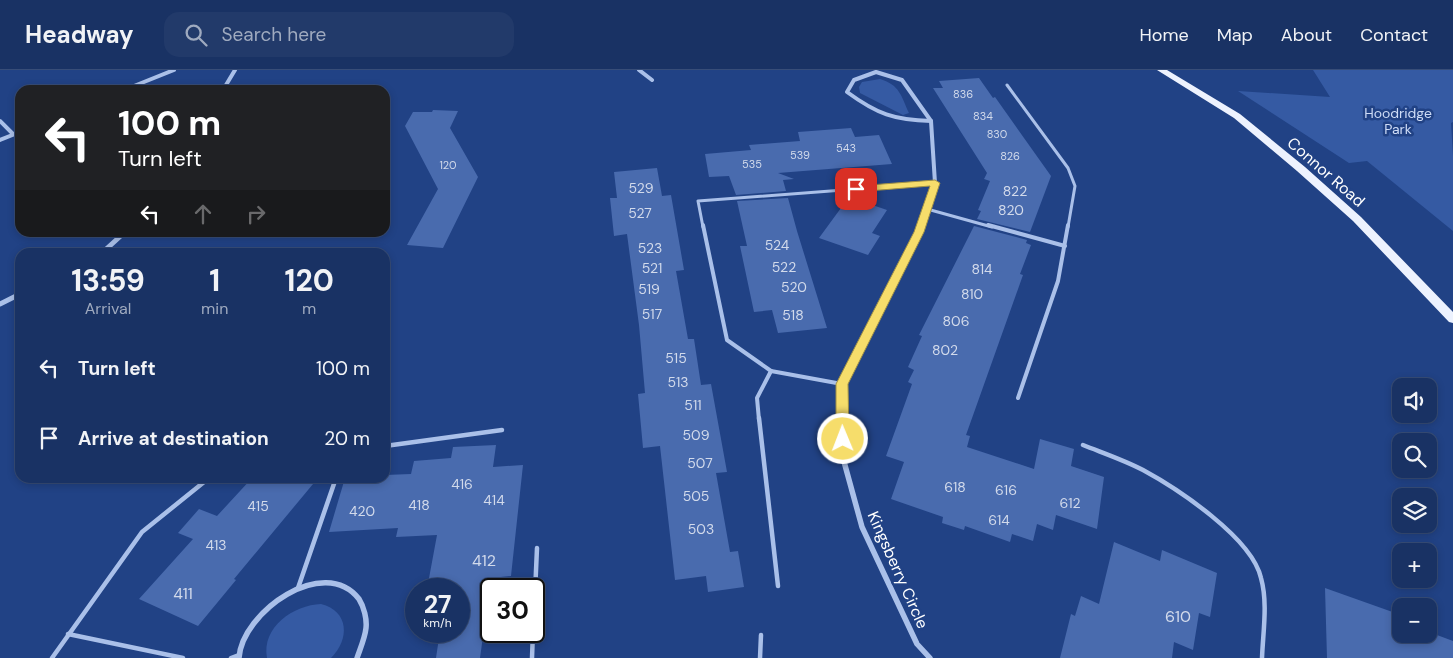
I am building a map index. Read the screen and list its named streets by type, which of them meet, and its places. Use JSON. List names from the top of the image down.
{
  "streets": {
    "main road": ["Connor Road"],
    "street": ["Kingsberry Circle"]
  },
  "parks": ["Hoodridge Park"],
  "house_numbers": [
    "836",
    "834",
    "830",
    "543",
    "539",
    "826",
    "535",
    "120",
    "529",
    "822",
    "820",
    "527",
    "524",
    "523",
    "522",
    "521",
    "814",
    "520",
    "519",
    "810",
    "517",
    "518",
    "806",
    "802",
    "515",
    "513",
    "511",
    "509",
    "507",
    "416",
    "618",
    "616",
    "505",
    "414",
    "612",
    "418",
    "415",
    "420",
    "614",
    "503",
    "413",
    "412",
    "411",
    "610"
  ],
  "page": {
    "header": "Headway",
    "search": "Search here",
    "nav": [
      "Home",
      "Map",
      "About",
      "Contact"
    ],
    "turn": ["100 m", "Turn left"],
    "eta": [
      "13:59",
      "Arrival",
      "1",
      "min",
      "120",
      "m"
    ],
    "list": [
      {
        "name": "Turn left",
        "value": "100 m"
      },
      {
        "name": "Arrive at destination",
        "value": "20 m"
      }
    ],
    "map_buttons": ["+", "−"],
    "speed": "27 km/h",
    "limit": "30"
  }
}
